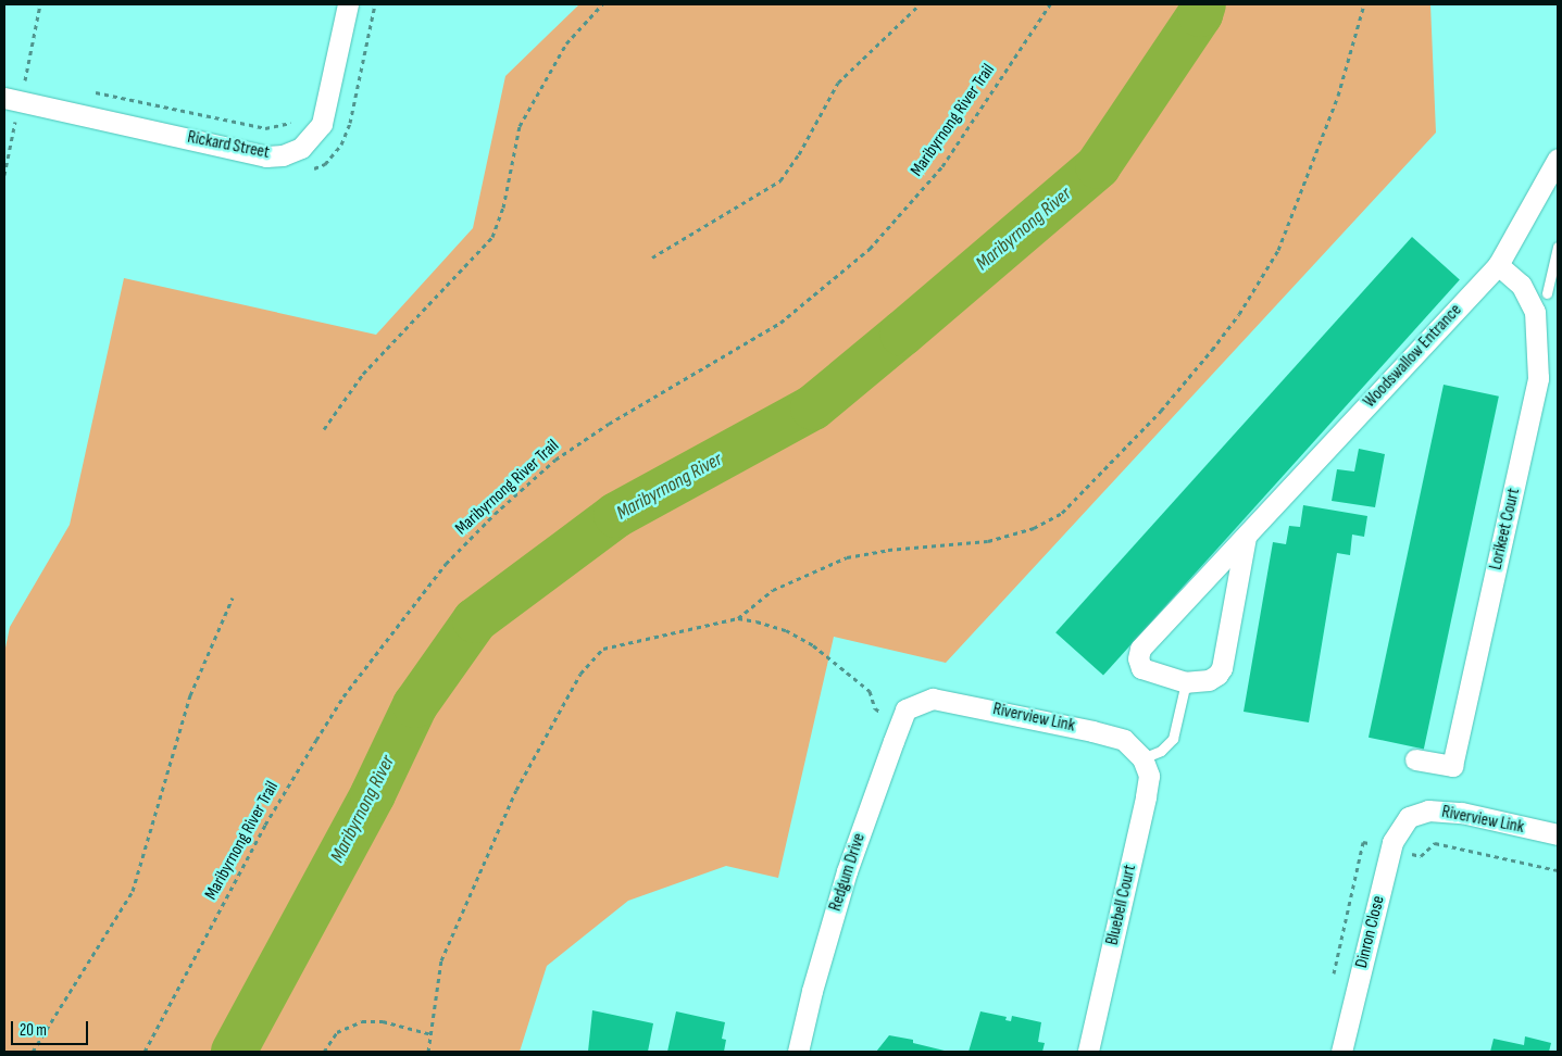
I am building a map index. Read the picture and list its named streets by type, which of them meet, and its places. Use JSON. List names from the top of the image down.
{
  "streets": {
    "street": [
      "Rickard Street",
      "Woodswallow Entrance",
      "Lorikeet Court",
      "Riverview Link",
      "Redgum Drive",
      "Bluebell Court",
      "Dinron Close"
    ],
    "path": ["Maribyrnong River Trail"]
  },
  "crossings": [
    ["Woodswallow Entrance", "Lorikeet Court"],
    ["Riverview Link", "Redgum Drive"],
    ["Riverview Link", "Bluebell Court"],
    ["Riverview Link", "Dinron Close"]
  ],
  "water": ["Maribyrnong River"],
  "scale_bar": "20 m"
}
